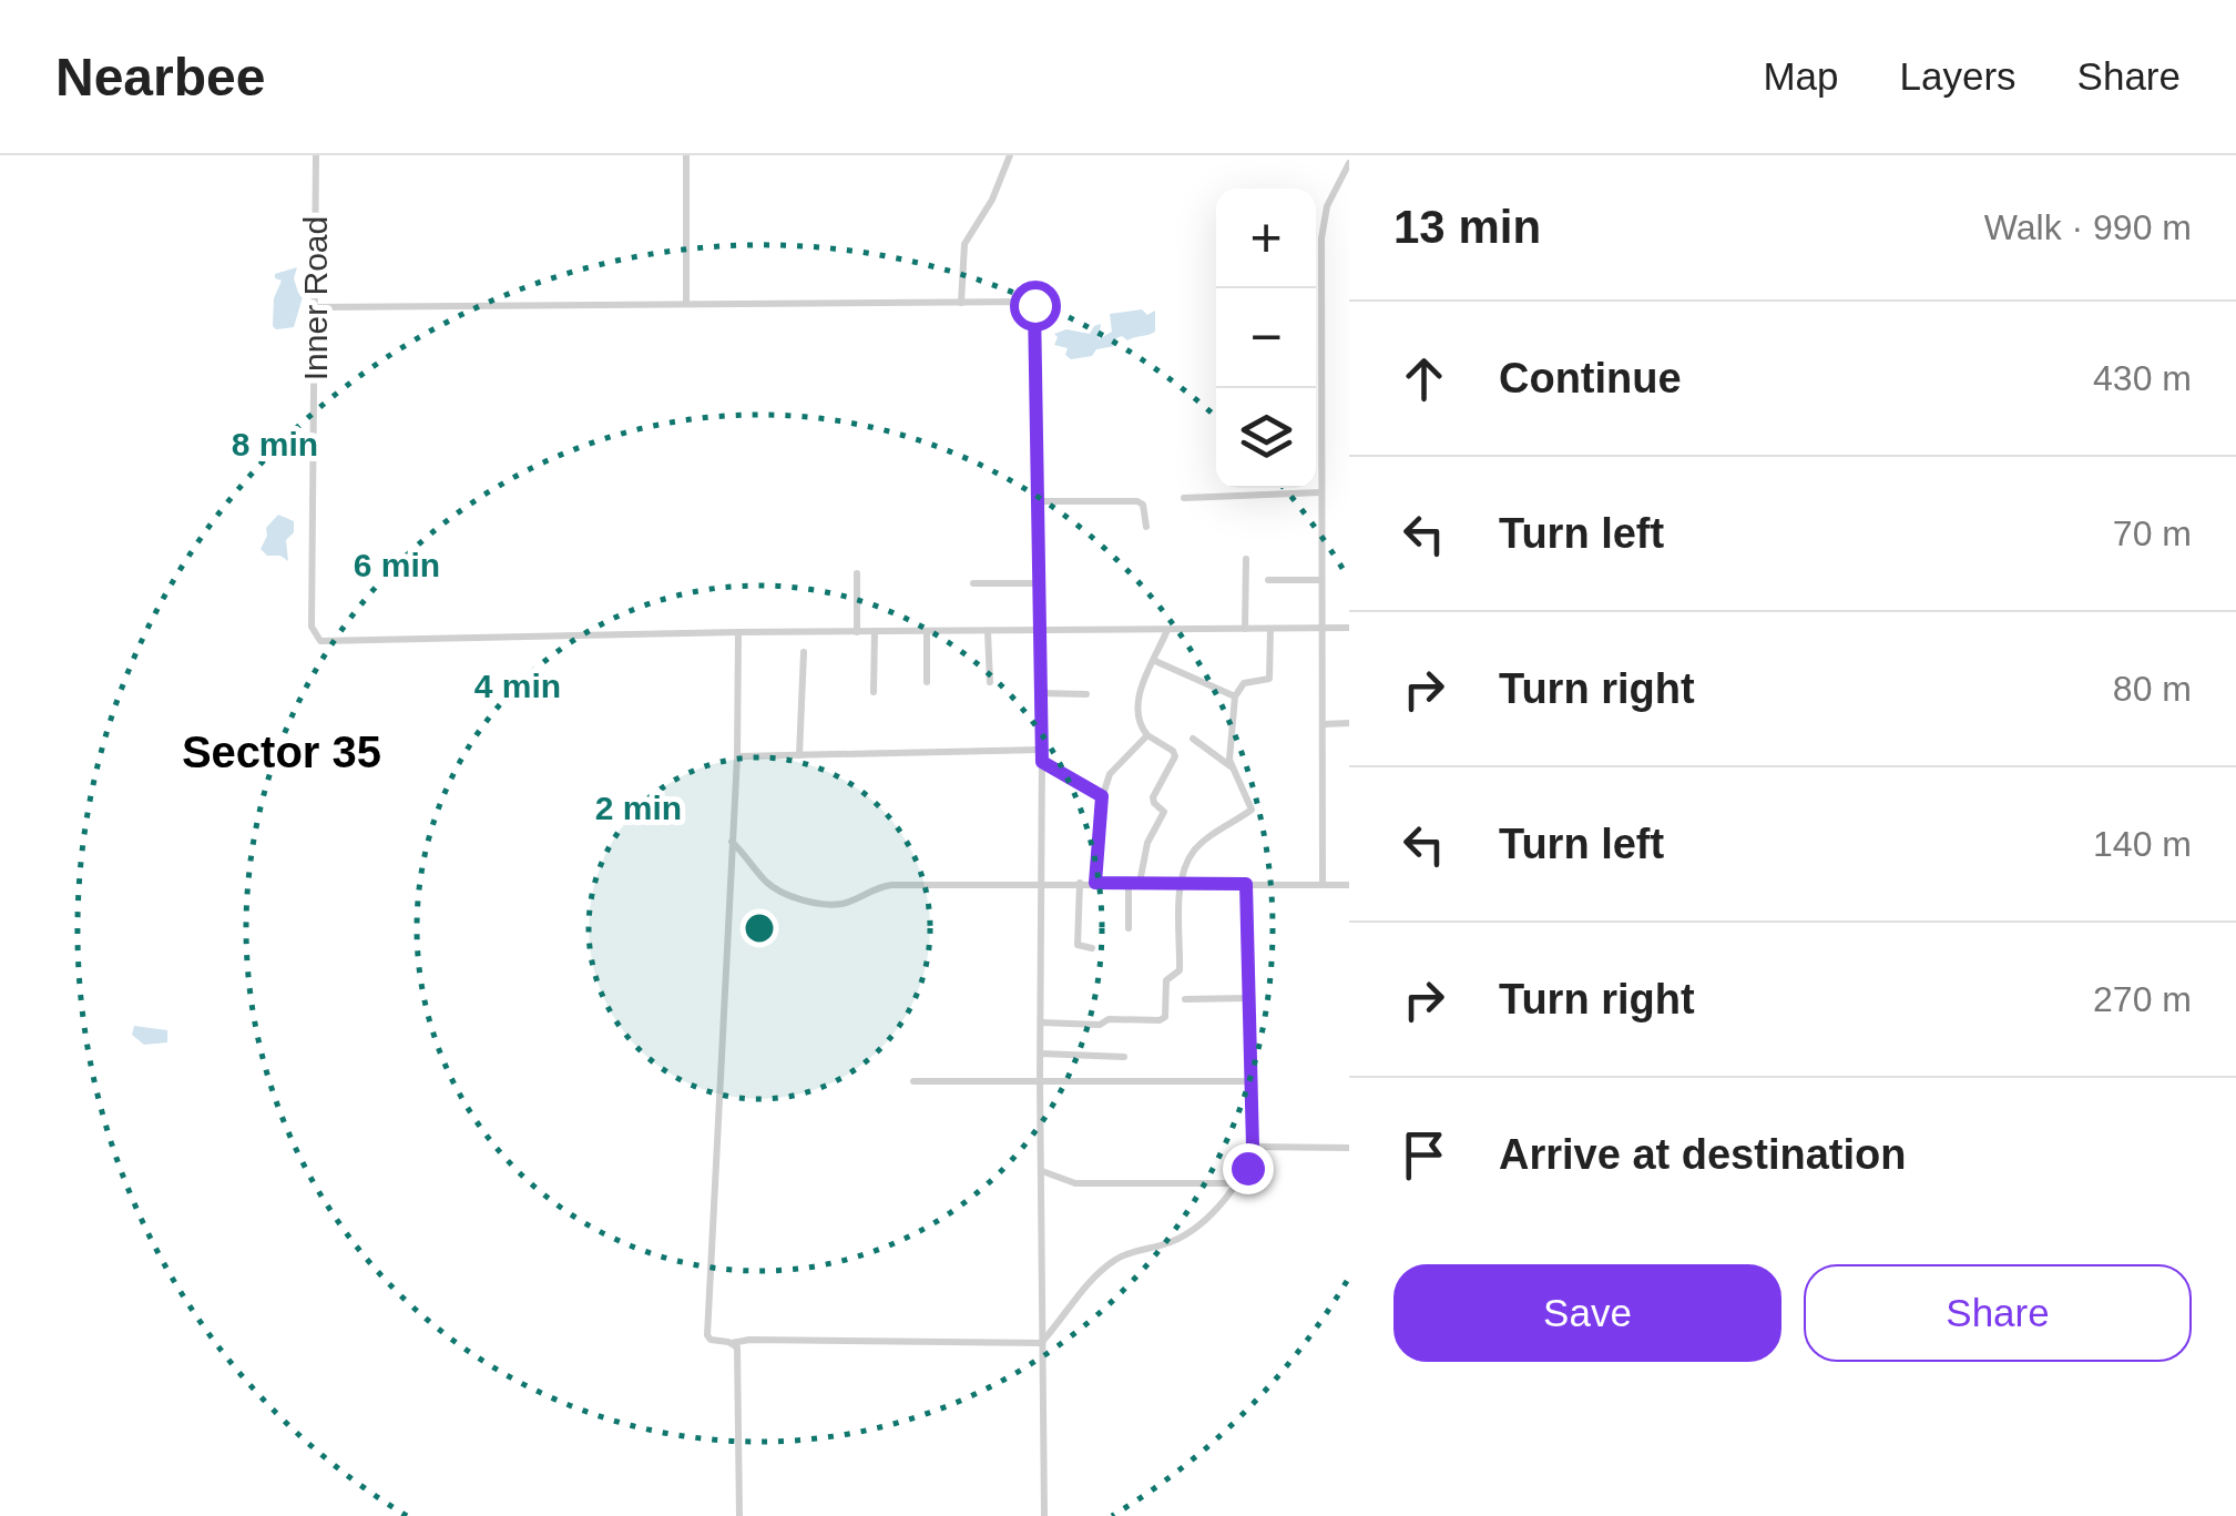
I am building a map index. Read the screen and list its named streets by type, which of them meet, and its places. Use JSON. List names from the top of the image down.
{
  "streets": {
    "street": ["Inner Road"]
  },
  "districts": ["Sector 35"],
  "page": {
    "header": "Nearbee",
    "nav": ["Map", "Layers", "Share"],
    "heading": ["13 min", "Walk · 990 m"],
    "map_buttons": ["+", "−"],
    "list": [
      ["Continue", "430 m"],
      ["Turn left", "70 m"],
      ["Turn right", "80 m"],
      ["Turn left", "140 m"],
      ["Turn right", "270 m"],
      "Arrive at destination"
    ],
    "buttons": ["Save", "Share"]
  },
  "rings": [
    "8 min",
    "6 min",
    "4 min",
    "2 min"
  ]
}
